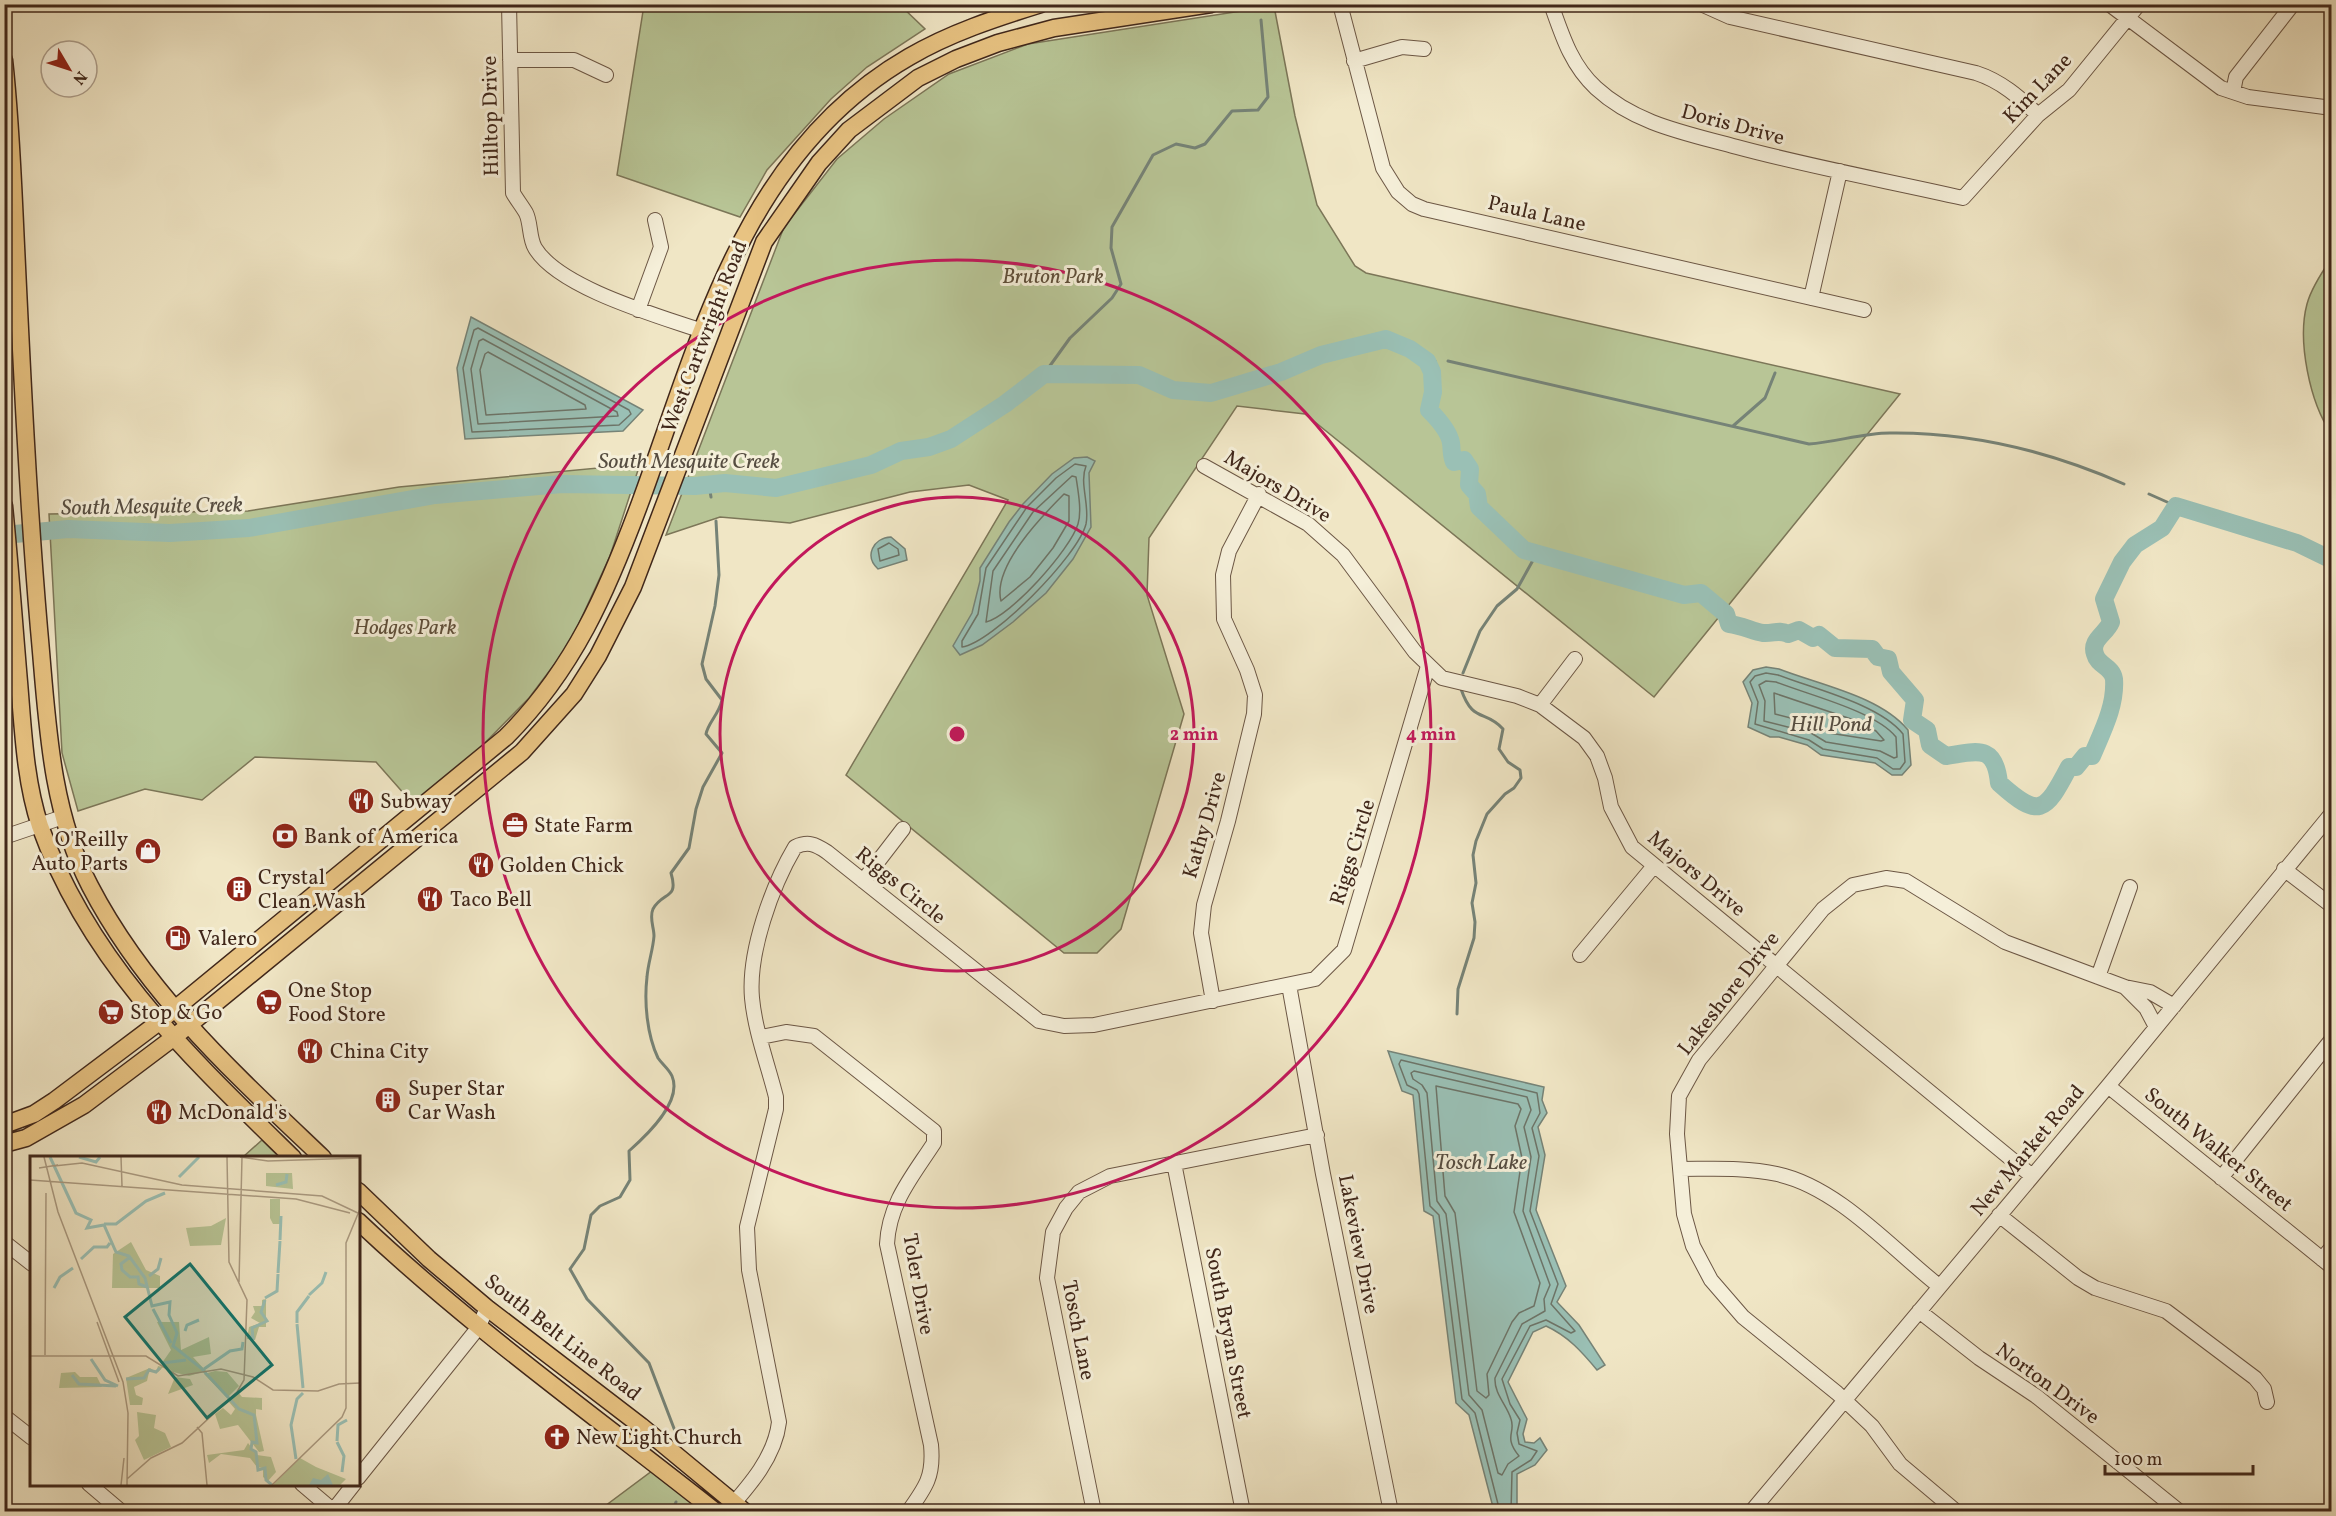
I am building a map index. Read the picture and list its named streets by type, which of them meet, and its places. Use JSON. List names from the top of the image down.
{
  "streets": {
    "main road": ["West Cartwright Road", "South Belt Line Road"],
    "street": [
      "Kim Lane",
      "Hilltop Drive",
      "Doris Drive",
      "Paula Lane",
      "Majors Drive",
      "Kathy Drive",
      "Riggs Circle",
      "Lakeshore Drive",
      "South Walker Street",
      "New Market Road",
      "Lakeview Drive",
      "Toler Drive",
      "Tosch Lane",
      "South Bryan Street",
      "Norton Drive"
    ]
  },
  "crossings": [
    ["Kim Lane", "Doris Drive"],
    ["Hilltop Drive", "West Cartwright Road"],
    ["Majors Drive", "Kathy Drive"],
    ["Majors Drive", "Riggs Circle"],
    ["Majors Drive", "Lakeshore Drive"],
    ["Majors Drive", "New Market Road"],
    ["Kathy Drive", "Riggs Circle"],
    ["Riggs Circle", "Lakeview Drive"],
    ["Riggs Circle", "Toler Drive"],
    ["Riggs Circle", "South Belt Line Road"],
    ["Lakeshore Drive", "New Market Road"],
    ["South Walker Street", "New Market Road"],
    ["New Market Road", "Norton Drive"],
    ["Lakeview Drive", "Tosch Lane"],
    ["Tosch Lane", "South Bryan Street"]
  ],
  "water": ["South Mesquite Creek", "Hill Pond", "Tosch Lake"],
  "parks": ["Bruton Park", "Hodges Park"],
  "places": {
    "restaurant": [
      "Subway",
      "Golden Chick",
      "Taco Bell",
      "China City",
      "McDonald's"
    ],
    "office": ["State Farm"],
    "bank": ["Bank of America"],
    "shop": ["O'Reilly Auto Parts"],
    "building": ["Crystal Clean Wash", "Super Star Car Wash"],
    "fuel station": ["Valero"],
    "supermarket": ["One Stop Food Store", "Stop & Go"],
    "church": ["New Light Church"]
  },
  "scale_bar": "100 m",
  "north": "bottom right",
  "rings": ["2 min", "4 min"]
}
